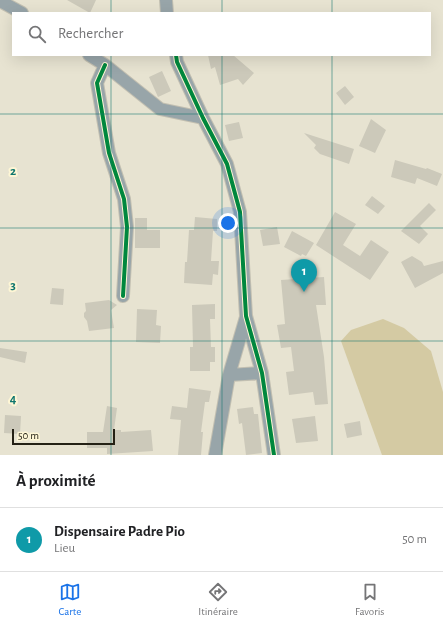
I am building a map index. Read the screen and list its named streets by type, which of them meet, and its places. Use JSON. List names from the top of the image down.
{
  "scale_bar": "50 m",
  "page": {
    "search": "Rechercher",
    "pins": "1",
    "scale": "50 m",
    "heading": "À proximité",
    "list": [
      {
        "mark": "1",
        "name": "Dispensaire Padre Pio",
        "note": "Lieu",
        "value": "50 m"
      }
    ],
    "nav": ["Carte", "Itinéraire", "Favoris"]
  },
  "grid": {
    "rows": ["2", "3", "4"]
  }
}
